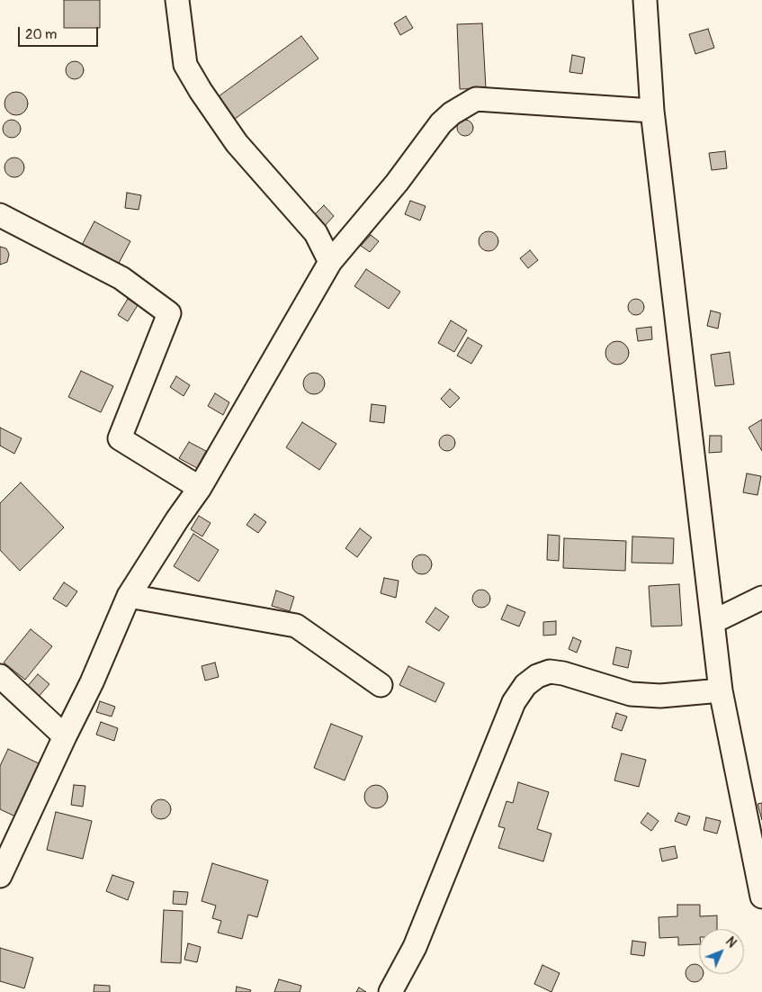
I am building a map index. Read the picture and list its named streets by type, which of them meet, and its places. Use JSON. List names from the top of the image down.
{
  "scale_bar": "20 m",
  "north": "top right"
}
